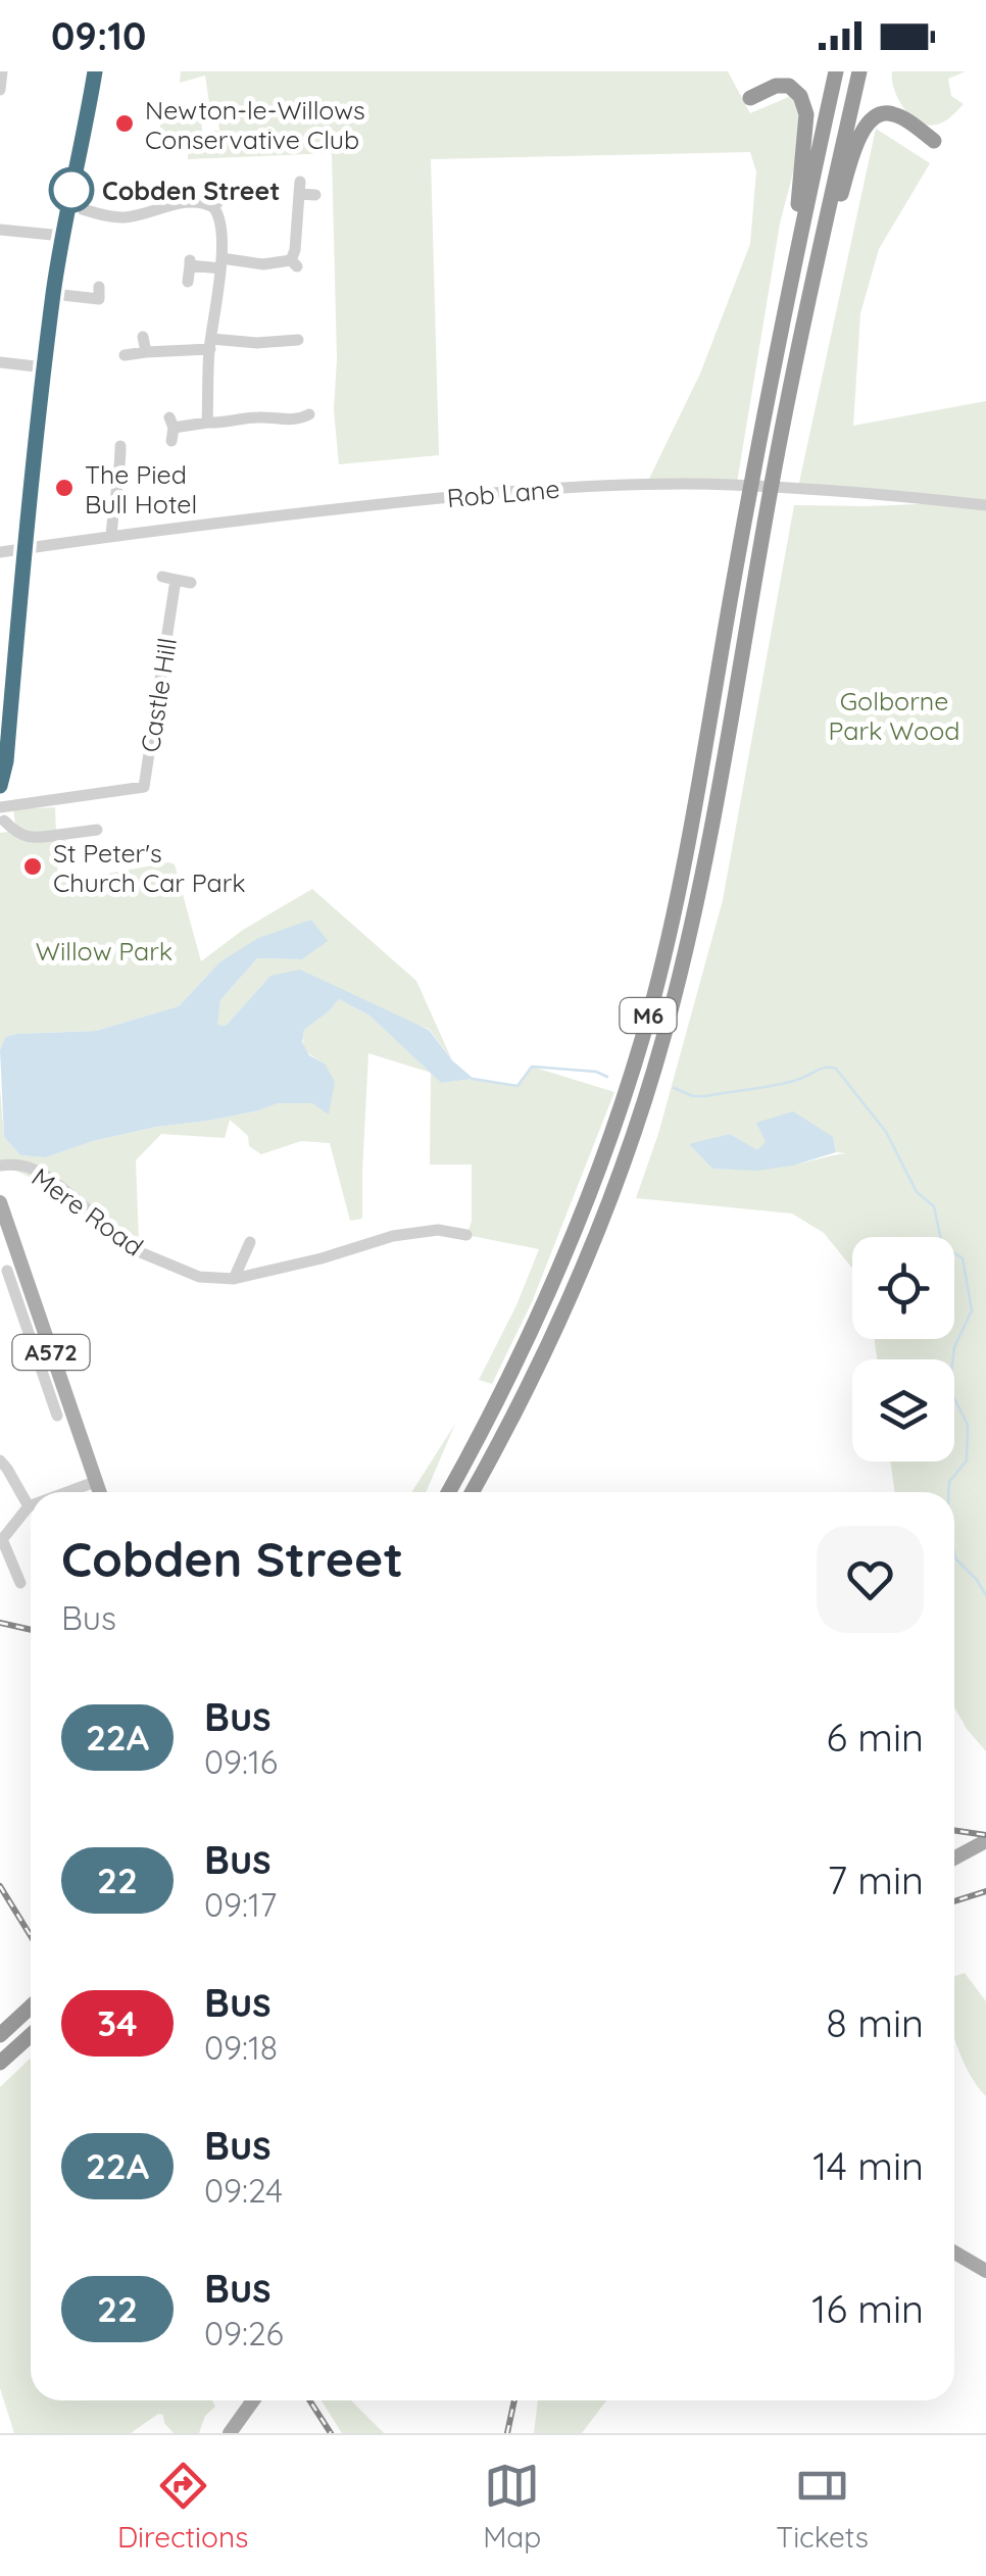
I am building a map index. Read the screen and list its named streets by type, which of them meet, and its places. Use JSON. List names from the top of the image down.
{
  "streets": {
    "highway": ["M6"],
    "main road": ["A572"],
    "street": ["Rob Lane", "Castle Hill", "Mere Road"]
  },
  "parks": ["Golborne Park Wood", "Willow Park"],
  "places": [
    "Newton-le-Willows Conservative Club",
    "Cobden Street",
    "The Pied Bull Hotel",
    "St Peter's Church Car Park"
  ],
  "lines": ["bus line 22A"],
  "page": {
    "status": "09:10",
    "heading": ["Cobden Street", "Bus"],
    "list": [
      {
        "mark": "22A",
        "name": "Bus",
        "note": "09:16",
        "value": "6 min"
      },
      {
        "mark": "22",
        "name": "Bus",
        "note": "09:17",
        "value": "7 min"
      },
      {
        "mark": "34",
        "name": "Bus",
        "note": "09:18",
        "value": "8 min"
      },
      {
        "mark": "22A",
        "name": "Bus",
        "note": "09:24",
        "value": "14 min"
      },
      {
        "mark": "22",
        "name": "Bus",
        "note": "09:26",
        "value": "16 min"
      }
    ],
    "tabs": ["Directions", "Map", "Tickets"]
  }
}
